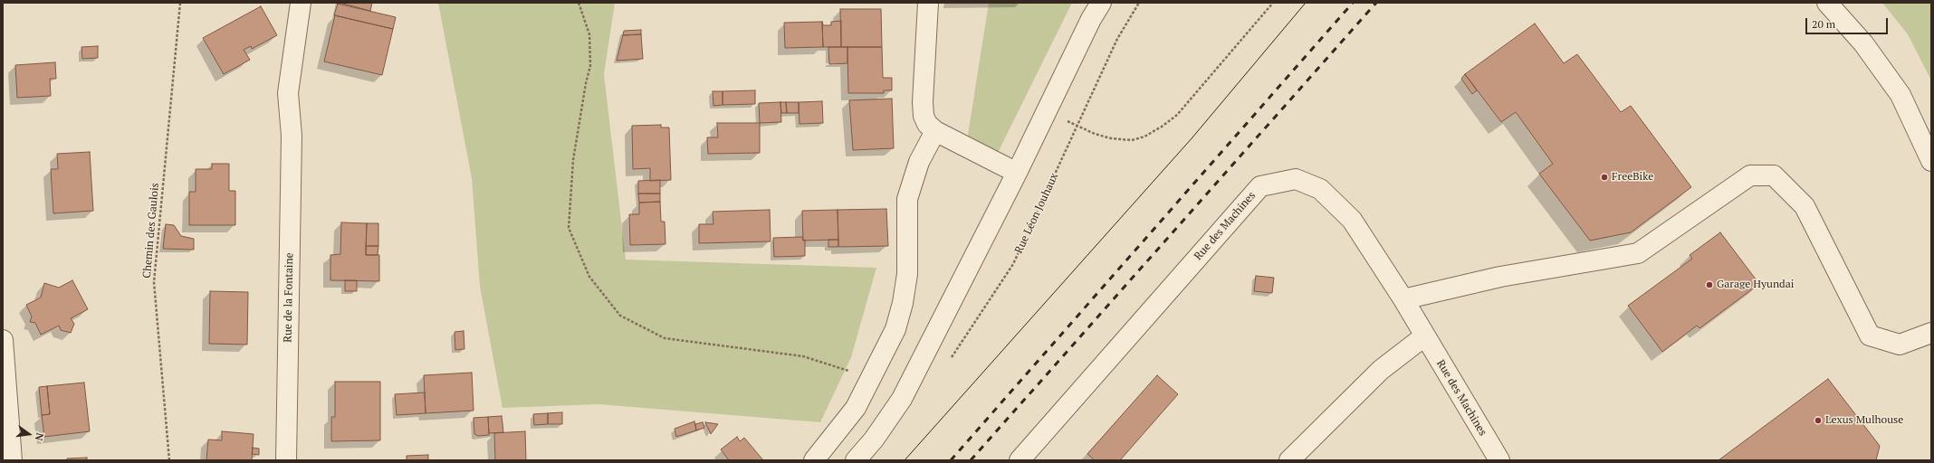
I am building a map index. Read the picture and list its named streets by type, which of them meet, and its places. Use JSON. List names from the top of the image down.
{
  "streets": {
    "street": ["Rue des Machines", "Rue de la Fontaine"],
    "path": ["Rue Léon Jouhaux", "Chemin des Gaulois"]
  },
  "places": ["FreeBike", "Garage Hyundai", "Lexus Mulhouse"],
  "scale_bar": "20 m",
  "north": "right"
}
